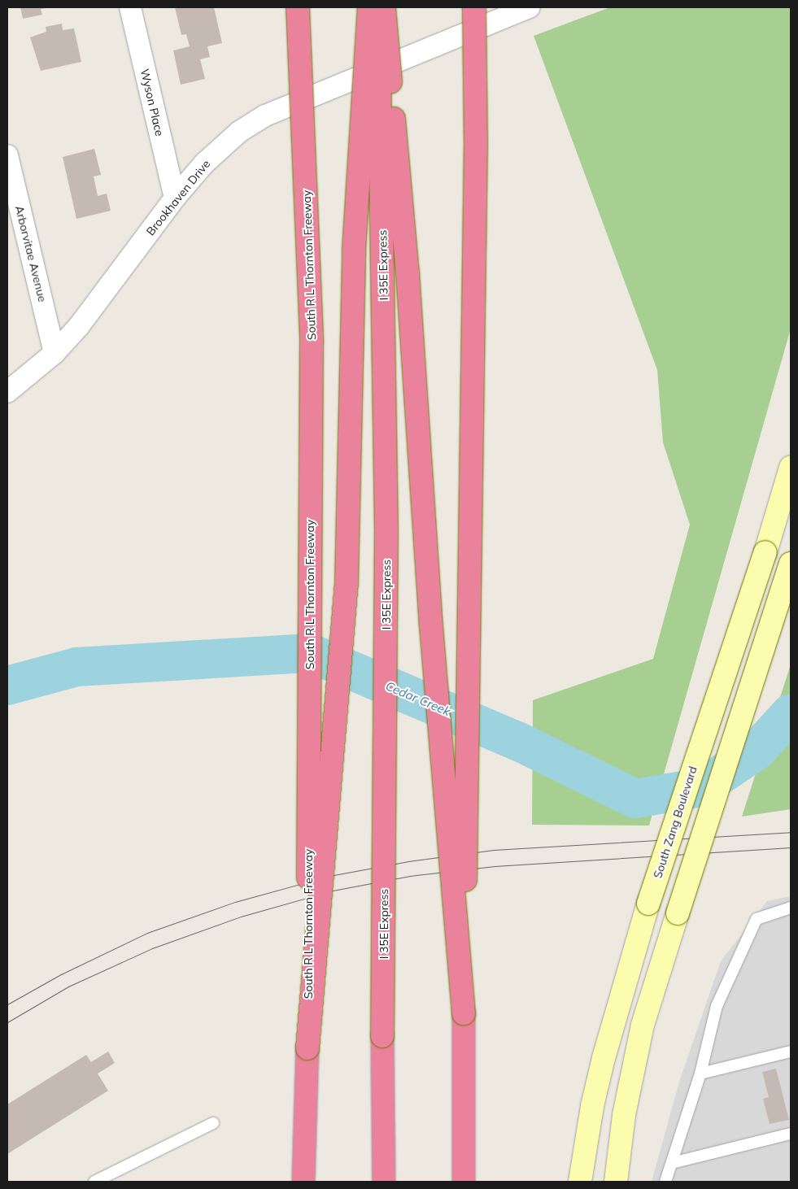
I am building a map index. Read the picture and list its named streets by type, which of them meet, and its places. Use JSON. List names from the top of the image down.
{
  "streets": {
    "highway": ["South R L Thornton Freeway", "I 35E Express"],
    "main road": ["South Zang Boulevard"],
    "street": ["Wyson Place", "Brookhaven Drive", "Arborvitae Avenue"]
  },
  "crossings": [
    ["Wyson Place", "Brookhaven Drive"],
    ["Brookhaven Drive", "Arborvitae Avenue"]
  ],
  "water": ["Cedar Creek"]
}
